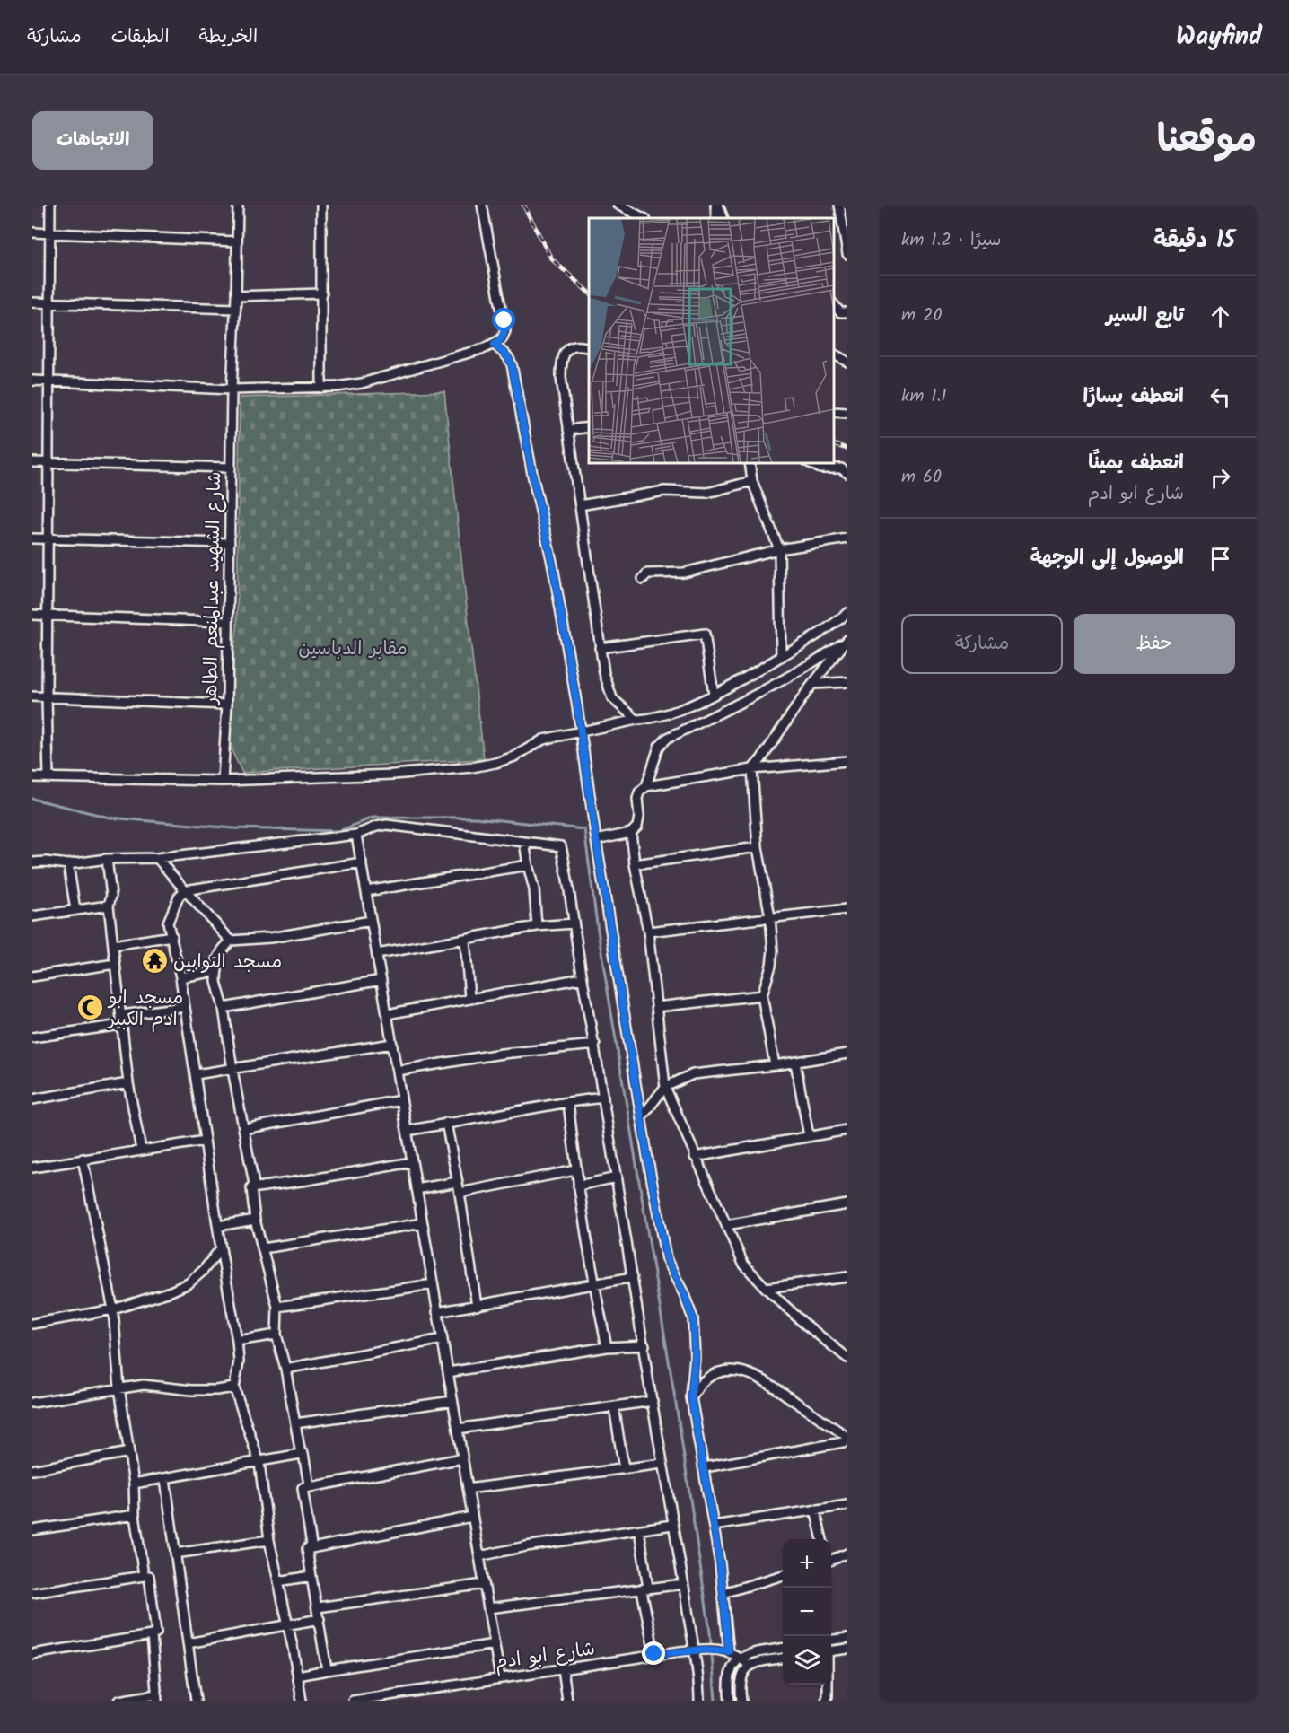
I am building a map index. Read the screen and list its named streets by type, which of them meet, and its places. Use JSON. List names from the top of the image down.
{
  "streets": {
    "street": ["شارع الشهيد عبدالمنعم الطاهر", "شارع ابو ادم"]
  },
  "parks": ["مقابر الدباسين"],
  "places": {
    "temple": ["مسجد التوابين"],
    "mosque": ["مسجد ابو ادم الكبير"]
  },
  "page": {
    "header": "Wayfind",
    "nav": ["الخريطة", "الطبقات", "مشاركة"],
    "title": "موقعنا",
    "buttons": [
      "الاتجاهات",
      ["حفظ", "مشاركة"]
    ],
    "heading": ["15 دقيقة", "سيرًا · 1.2 km"],
    "list": [
      ["تابع السير", "20 m"],
      ["انعطف يسارًا", "1.1 km"],
      ["انعطف يمينًا", "شارع ابو ادم", "60 m"],
      "الوصول إلى الوجهة"
    ],
    "map_buttons": ["+", "−"]
  }
}
